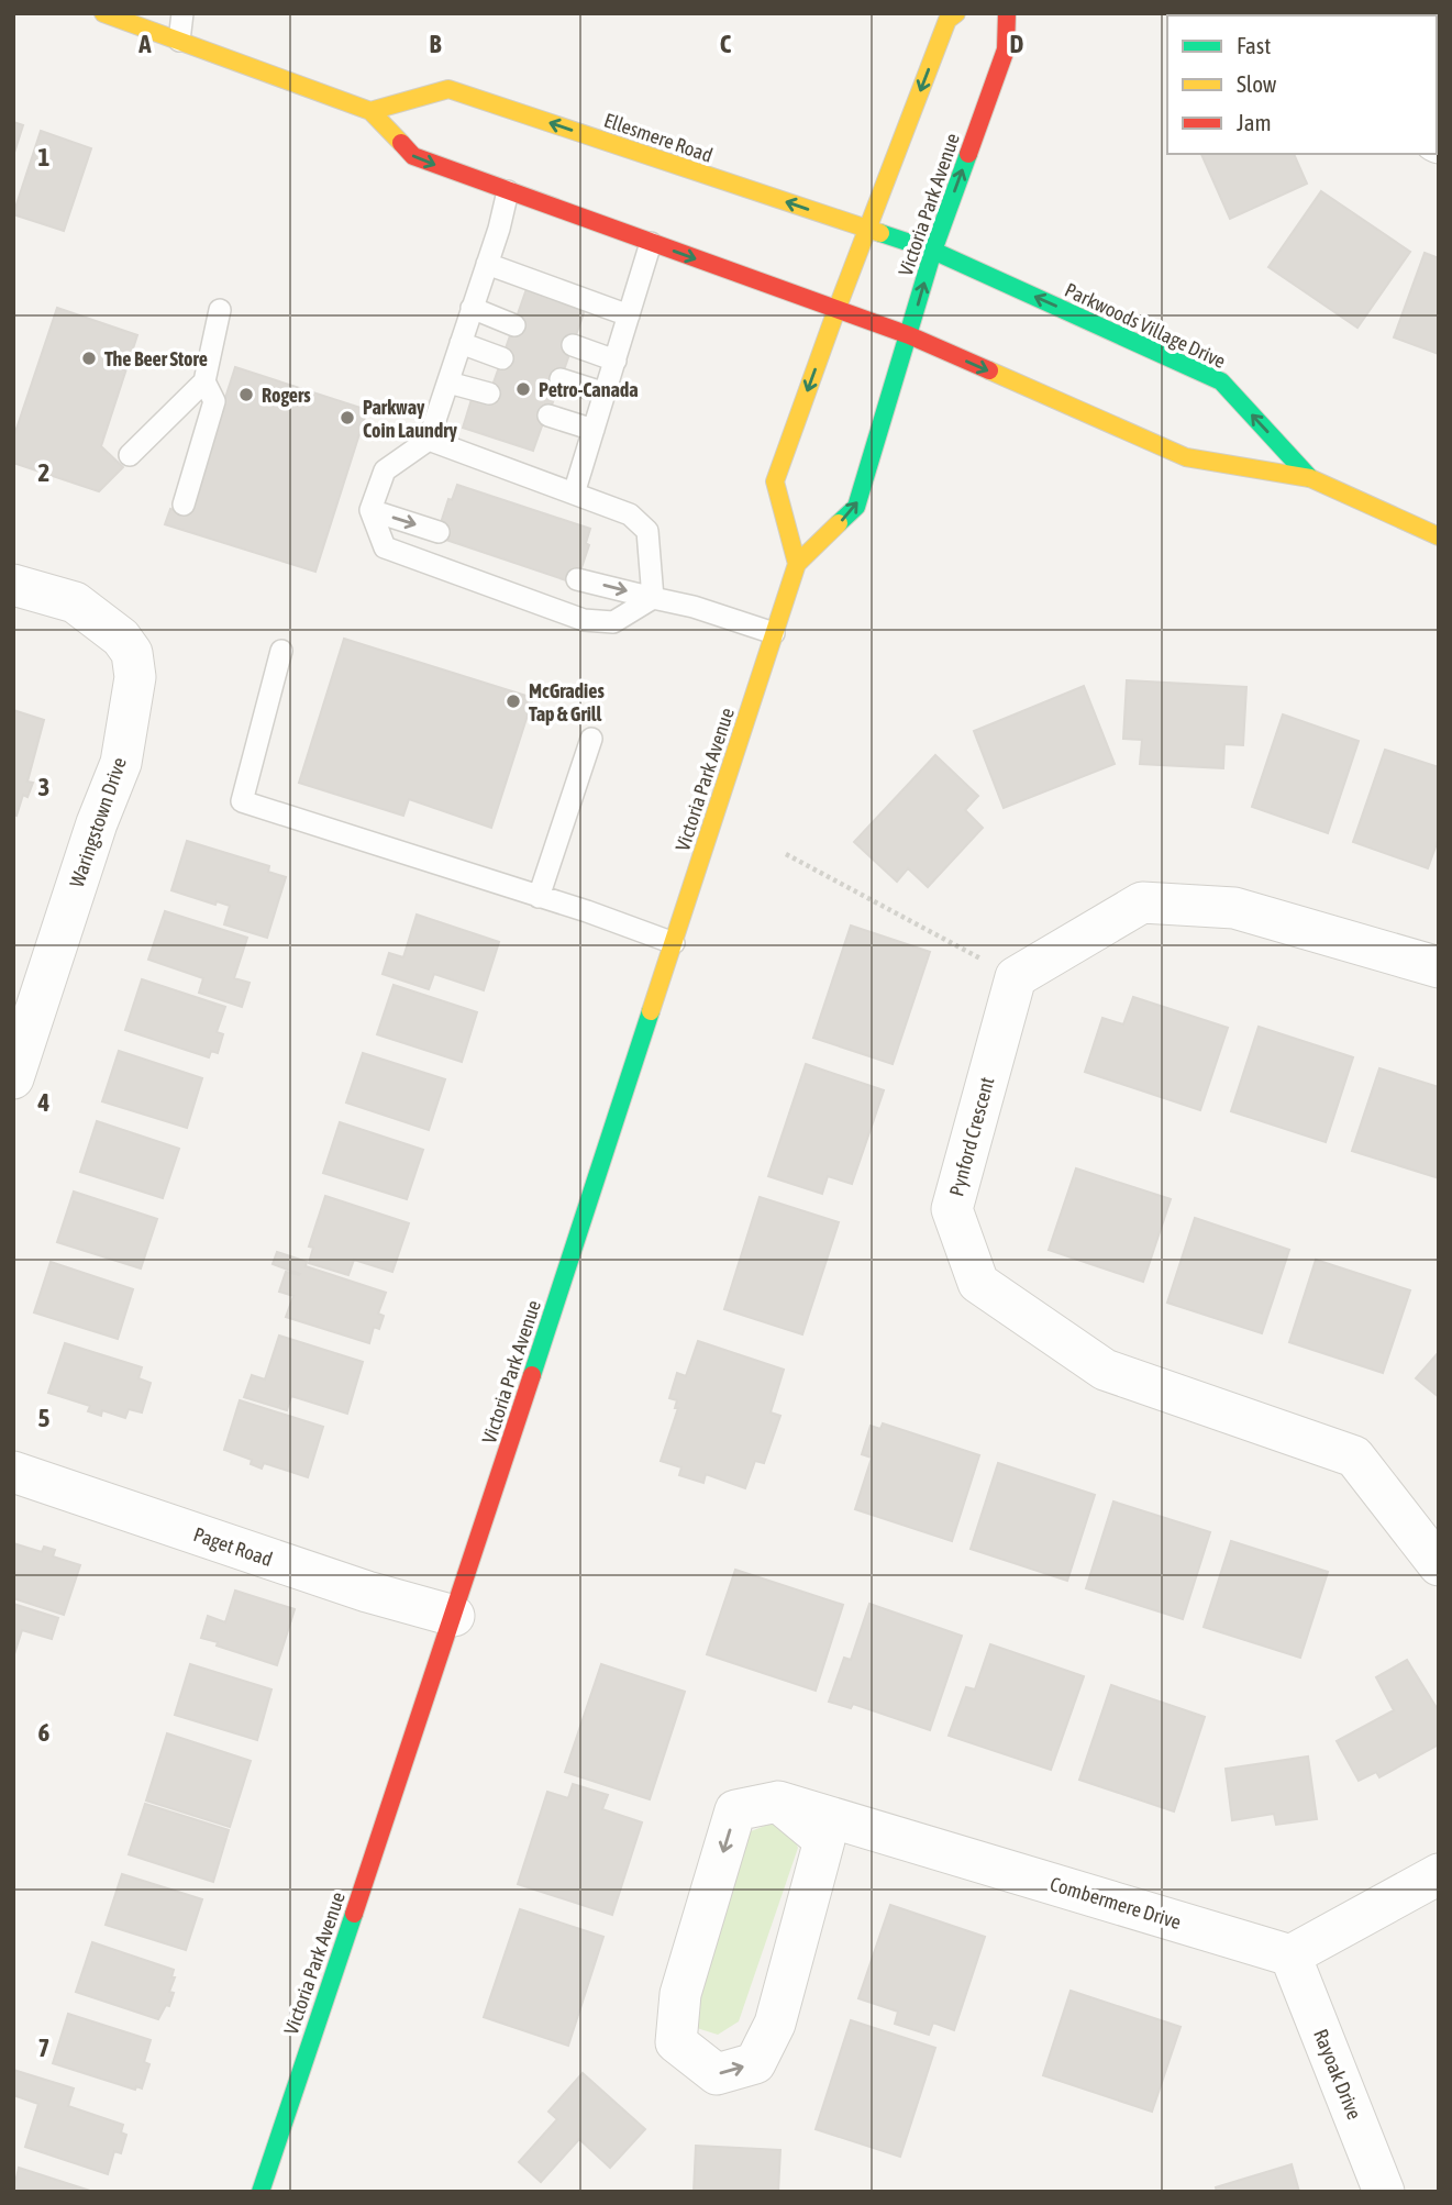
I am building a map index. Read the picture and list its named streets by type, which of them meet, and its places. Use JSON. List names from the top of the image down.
{
  "streets": {
    "main road": ["Ellesmere Road", "Victoria Park Avenue", "Parkwoods Village Drive"],
    "street": [
      "Waringstown Drive",
      "Pynford Crescent",
      "Paget Road",
      "Combermere Drive",
      "Rayoak Drive"
    ]
  },
  "crossings": [
    ["Ellesmere Road", "Victoria Park Avenue"],
    ["Ellesmere Road", "Parkwoods Village Drive"],
    ["Victoria Park Avenue", "Parkwoods Village Drive"],
    ["Victoria Park Avenue", "Paget Road"],
    ["Combermere Drive", "Rayoak Drive"]
  ],
  "places": [
    "The Beer Store",
    "Petro-Canada",
    "Rogers",
    "Parkway Coin Laundry",
    "McGradies Tap & Grill"
  ],
  "legend": ["Fast", "Slow", "Jam"],
  "grid": {
    "columns": [
      "A",
      "B",
      "C",
      "D"
    ],
    "rows": [
      "1",
      "2",
      "3",
      "4",
      "5",
      "6",
      "7"
    ]
  }
}
